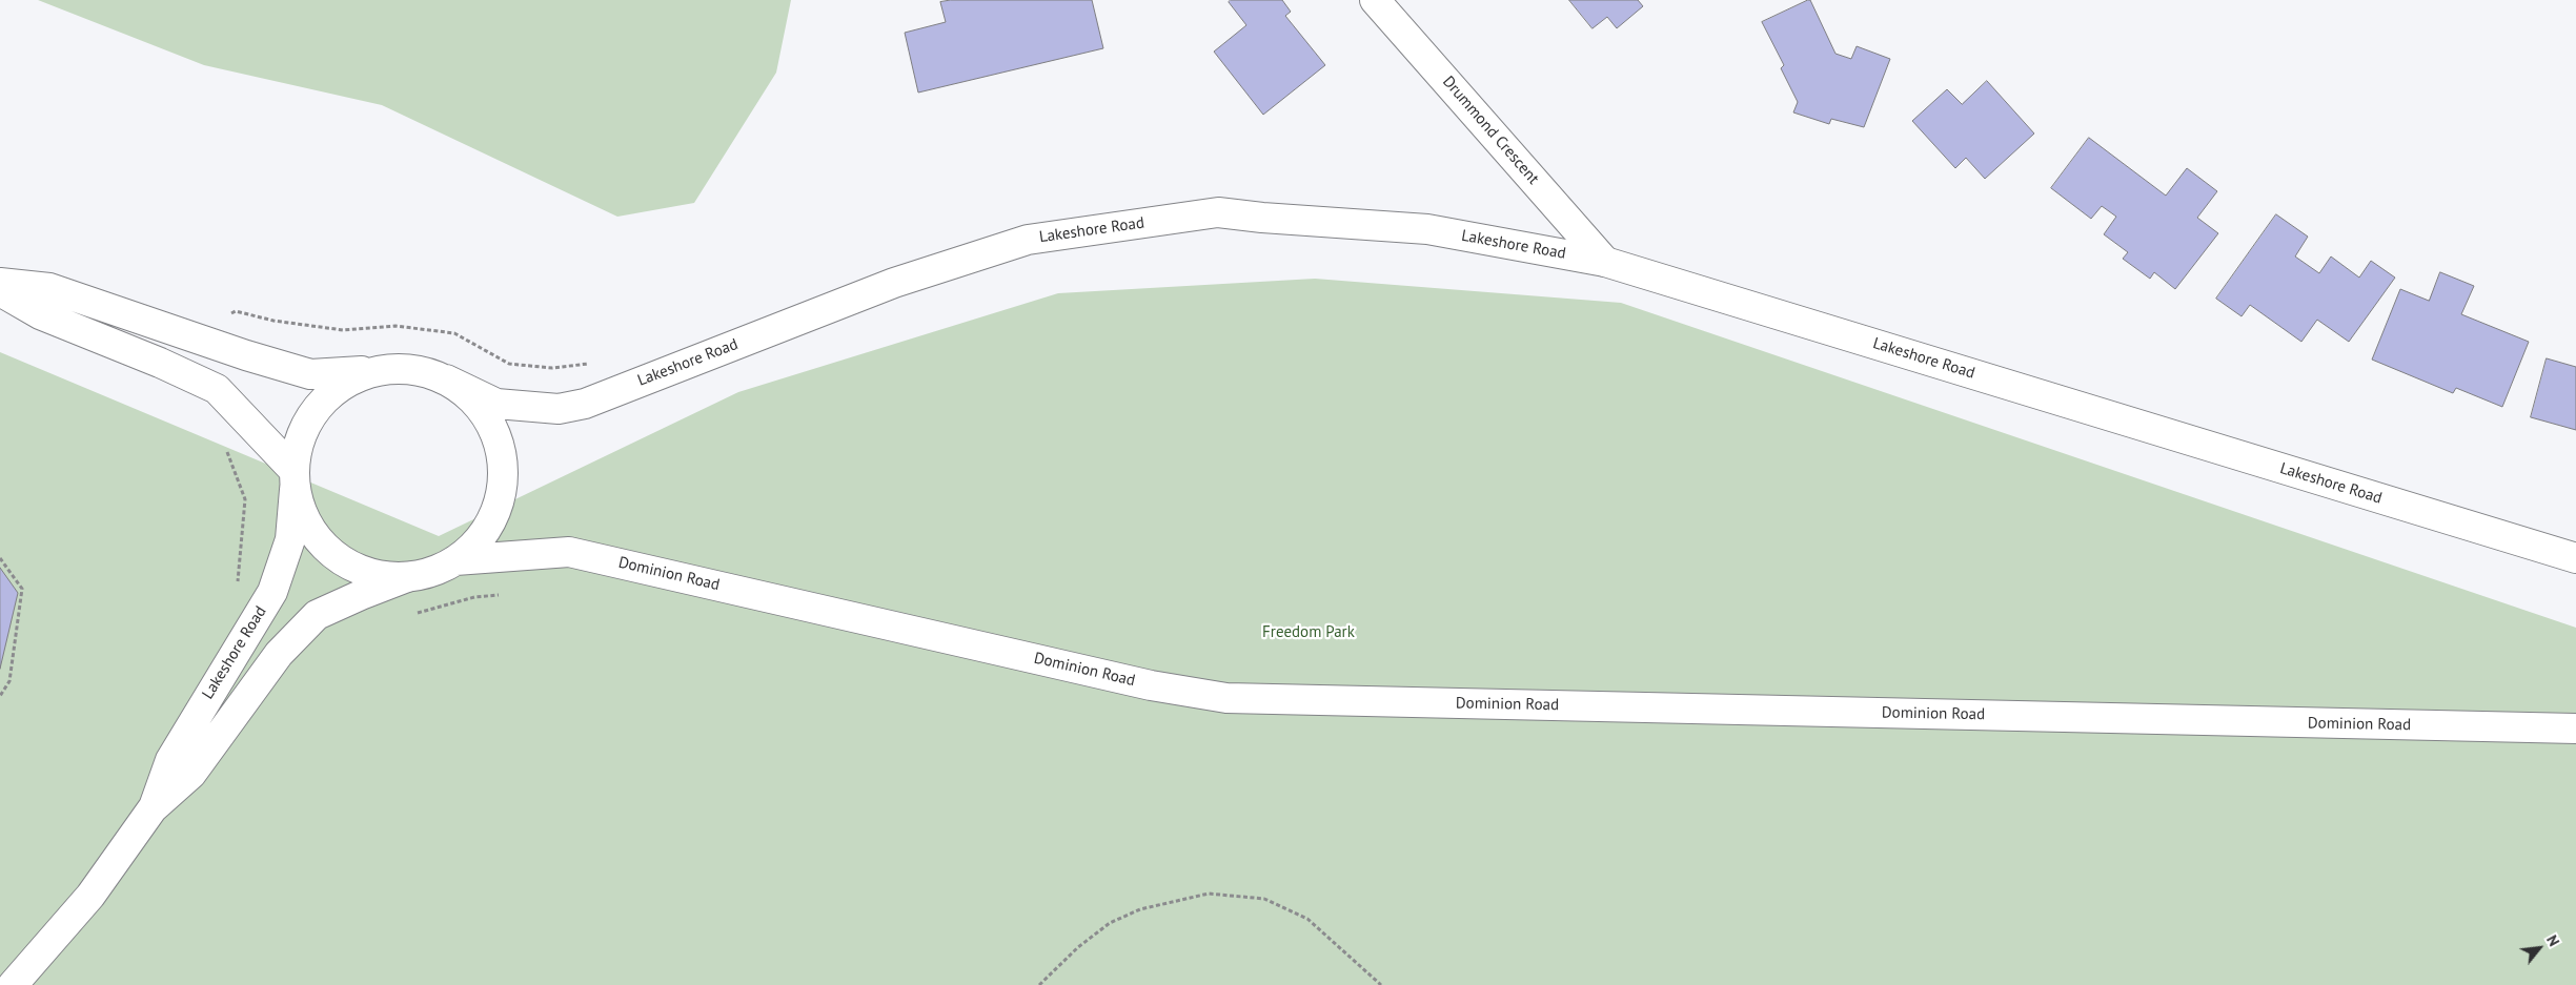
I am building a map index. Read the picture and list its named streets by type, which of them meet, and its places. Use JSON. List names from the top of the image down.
{
  "streets": {
    "main road": ["Drummond Crescent", "Lakeshore Road", "Dominion Road"]
  },
  "crossings": [
    ["Drummond Crescent", "Lakeshore Road"],
    ["Lakeshore Road", "Dominion Road"]
  ],
  "parks": ["Freedom Park"],
  "north": "top right"
}
